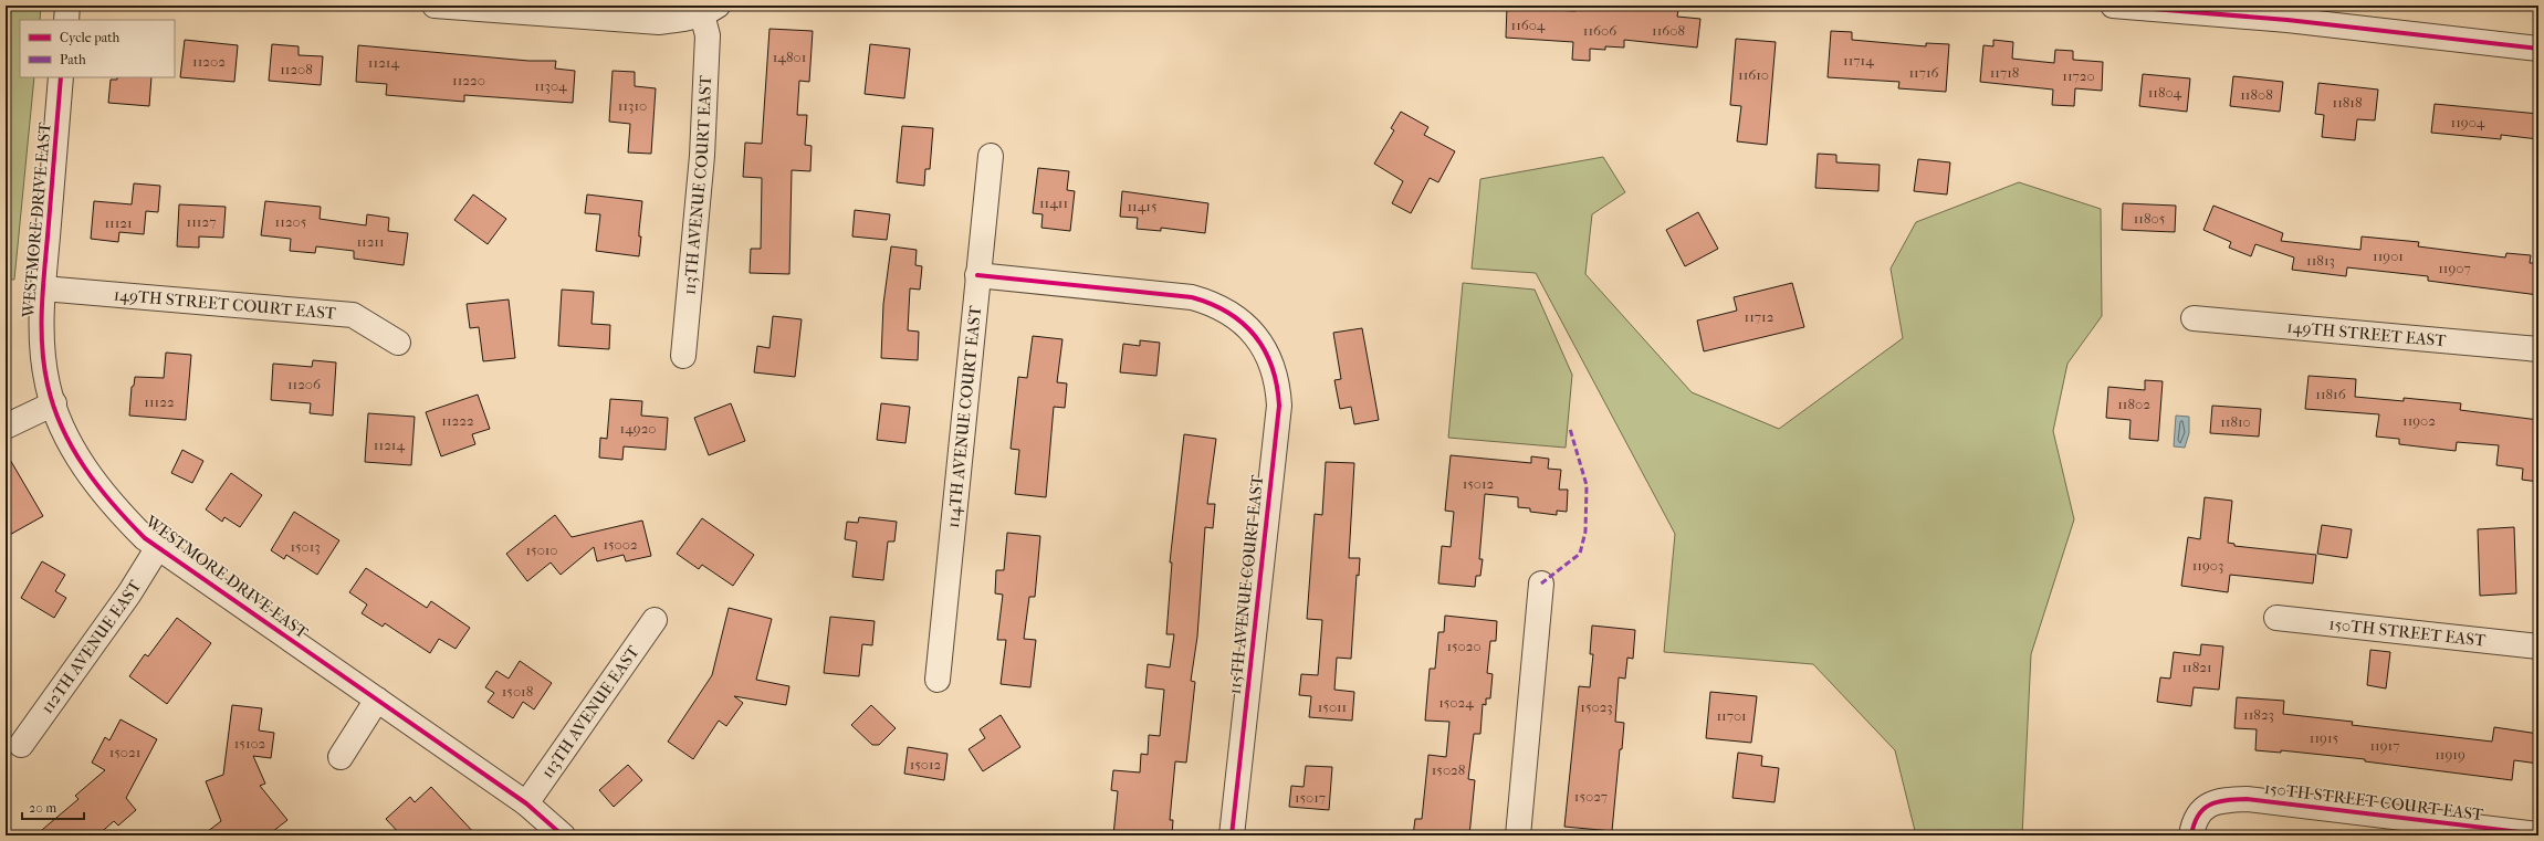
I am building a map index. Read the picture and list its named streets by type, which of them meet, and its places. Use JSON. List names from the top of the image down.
{
  "streets": {
    "street": [
      "113TH AVENUE COURT EAST",
      "WESTMORE DRIVE EAST",
      "149TH STREET COURT EAST",
      "149TH STREET EAST",
      "114TH AVENUE COURT EAST",
      "115TH AVENUE COURT EAST",
      "150TH STREET EAST",
      "112TH AVENUE EAST",
      "113TH AVENUE EAST",
      "150TH STREET COURT EAST"
    ]
  },
  "crossings": [
    ["WESTMORE DRIVE EAST", "149TH STREET COURT EAST"],
    ["WESTMORE DRIVE EAST", "112TH AVENUE EAST"],
    ["WESTMORE DRIVE EAST", "113TH AVENUE EAST"],
    ["114TH AVENUE COURT EAST", "115TH AVENUE COURT EAST"]
  ],
  "house_numbers": [
    "11604",
    "11606",
    "11608",
    "14801",
    "11714",
    "11202",
    "11214",
    "11208",
    "11716",
    "11718",
    "11610",
    "11720",
    "11220",
    "11304",
    "11804",
    "11808",
    "11818",
    "11310",
    "11904",
    "11411",
    "11415",
    "11805",
    "11127",
    "11205",
    "11121",
    "11211",
    "11901",
    "11813",
    "11907",
    "11712",
    "11206",
    "11816",
    "11122",
    "11802",
    "11222",
    "11902",
    "11810",
    "14920",
    "11214",
    "15012",
    "15002",
    "15013",
    "15010",
    "11903",
    "15020",
    "11821",
    "15018",
    "15024",
    "15011",
    "15023",
    "11823",
    "11701",
    "11915",
    "15102",
    "11917",
    "15021",
    "11919",
    "15012",
    "15028",
    "15027",
    "15017"
  ],
  "legend": ["Cycle path", "Path"],
  "scale_bar": "20 m"
}
